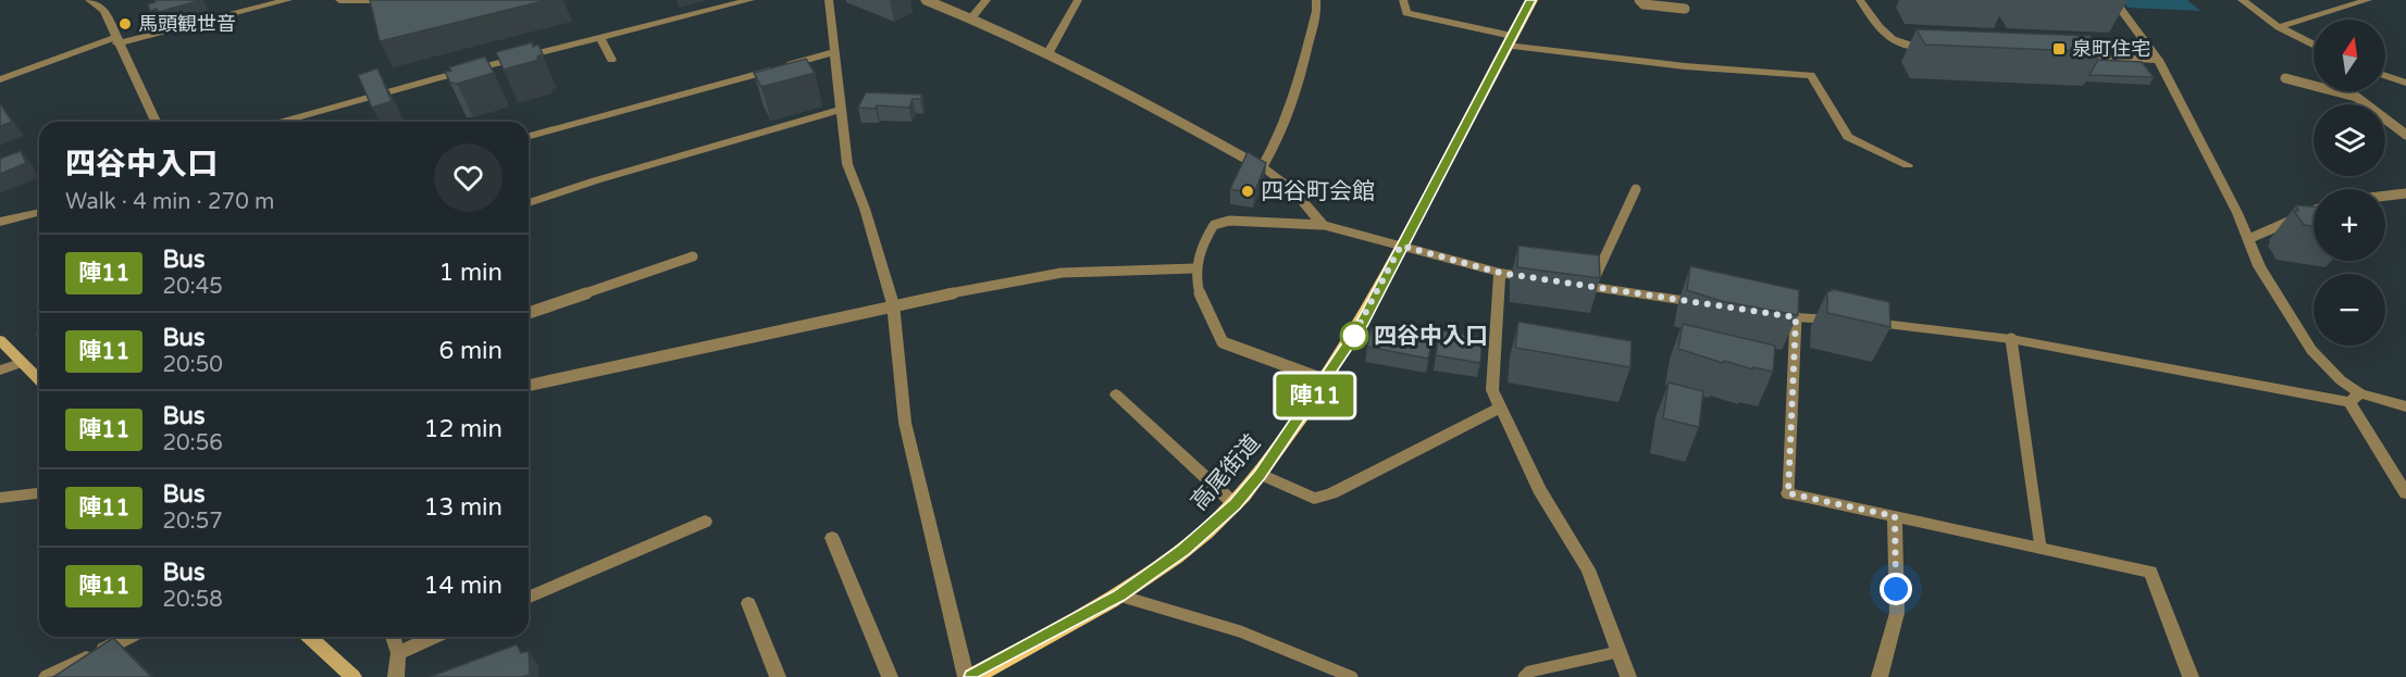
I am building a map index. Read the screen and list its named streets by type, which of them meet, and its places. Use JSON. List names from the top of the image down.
{
  "streets": {
    "main road": ["高尾街道"]
  },
  "places": {
    "other": ["馬頭観世音", "四谷町会館", "四谷中入口"],
    "transit": ["泉町住宅"]
  },
  "lines": ["bus line 陣11"],
  "north": "top",
  "page": {
    "on_map": "陣11",
    "map_buttons": ["+", "−"],
    "heading": ["四谷中入口", "Walk · 4 min · 270 m"],
    "list": [
      {
        "mark": "陣11",
        "name": "Bus",
        "note": "20:45",
        "value": "1 min"
      },
      {
        "mark": "陣11",
        "name": "Bus",
        "note": "20:50",
        "value": "6 min"
      },
      {
        "mark": "陣11",
        "name": "Bus",
        "note": "20:56",
        "value": "12 min"
      },
      {
        "mark": "陣11",
        "name": "Bus",
        "note": "20:57",
        "value": "13 min"
      },
      {
        "mark": "陣11",
        "name": "Bus",
        "note": "20:58",
        "value": "14 min"
      }
    ]
  }
}
